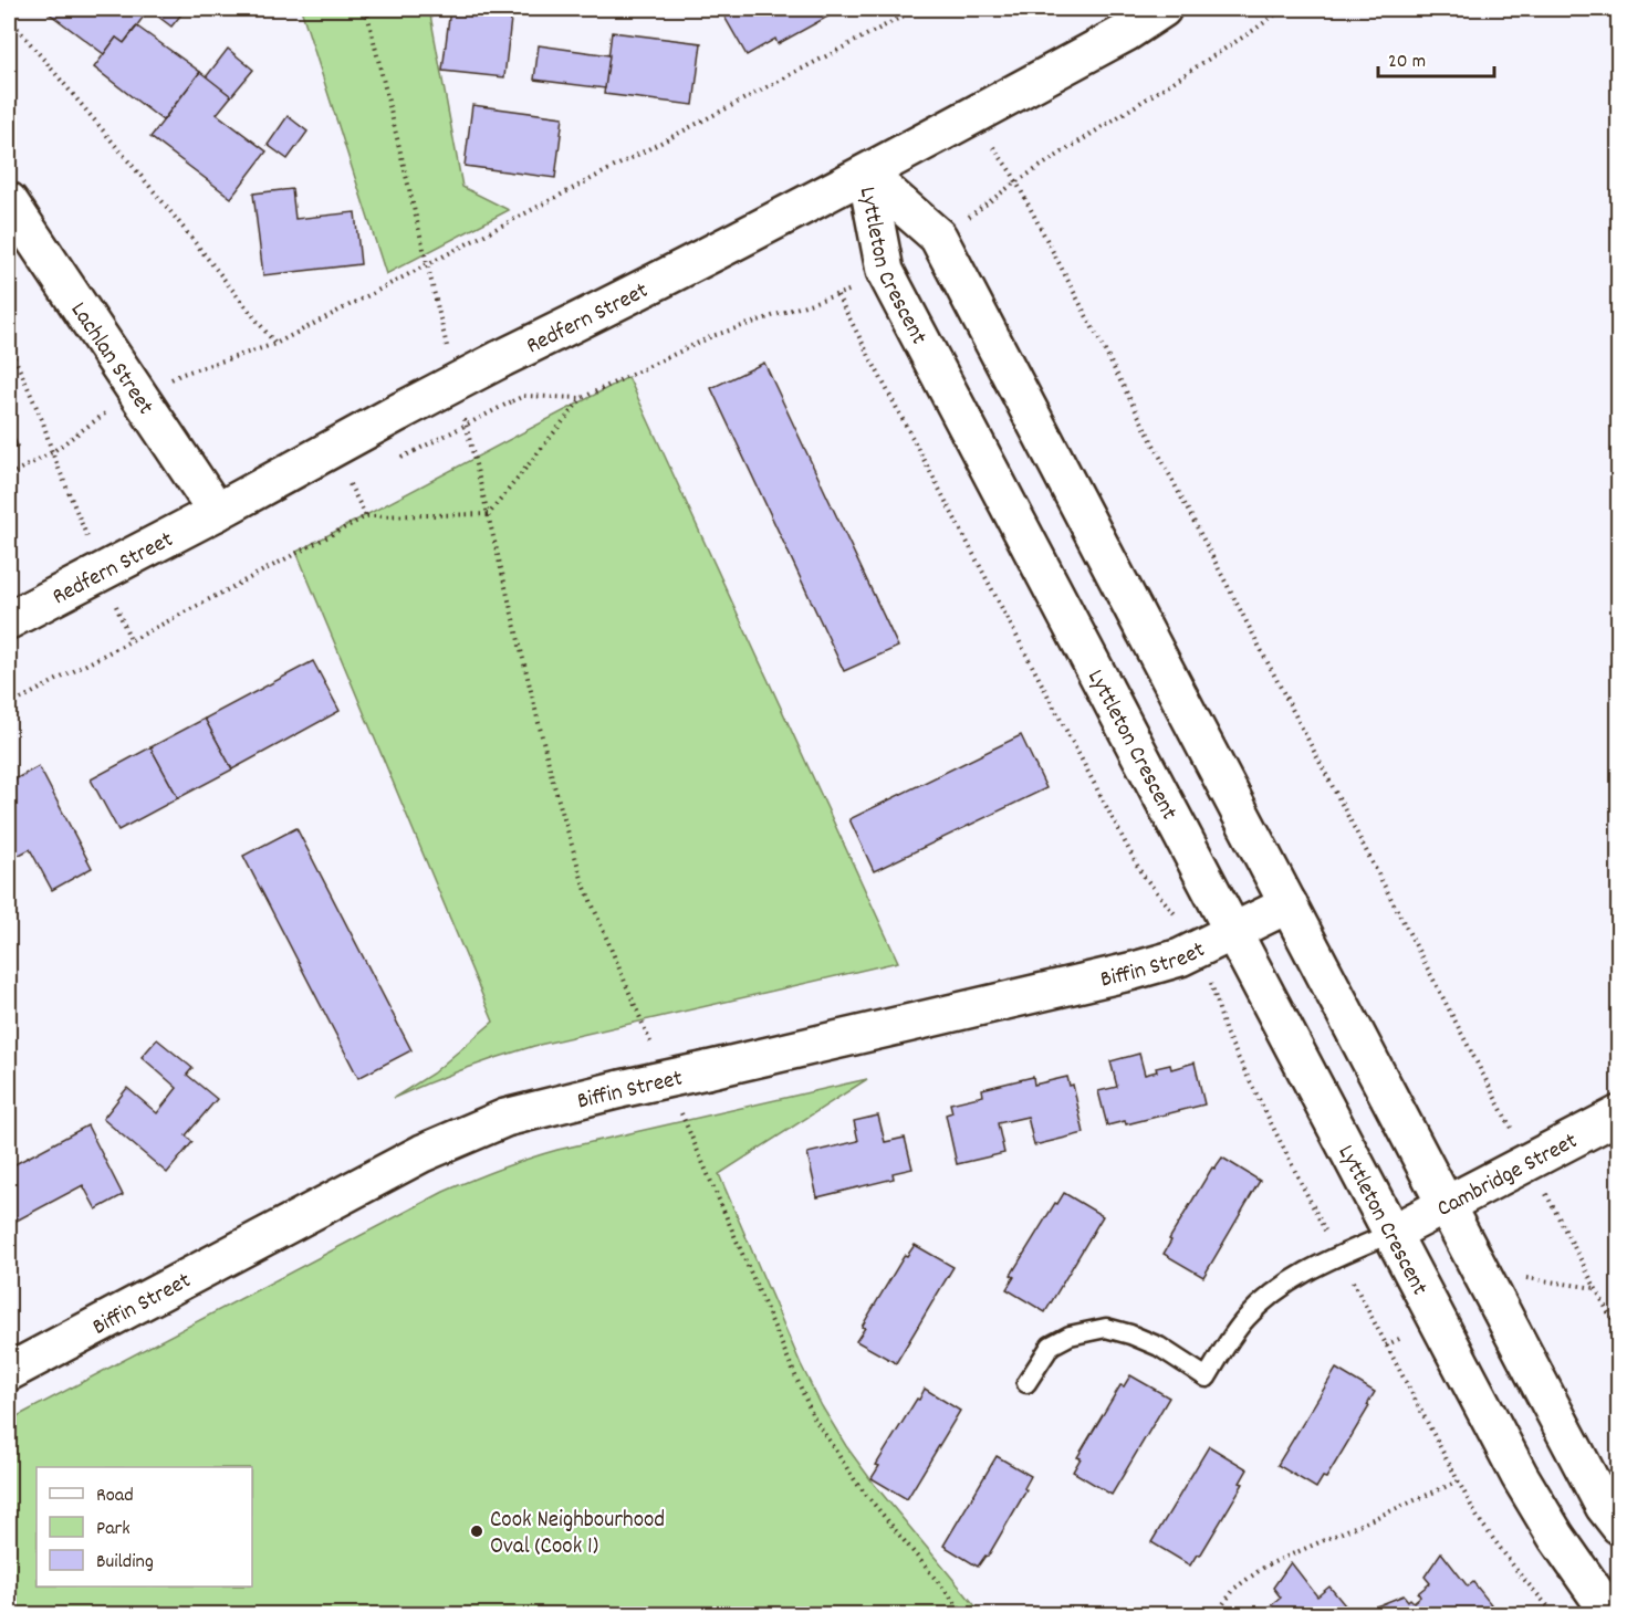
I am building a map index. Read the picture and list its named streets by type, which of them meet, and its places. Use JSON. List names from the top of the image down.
{
  "streets": {
    "street": [
      "Lyttleton Crescent",
      "Redfern Street",
      "Lachlan Street",
      "Biffin Street",
      "Cambridge Street"
    ]
  },
  "crossings": [
    ["Lyttleton Crescent", "Redfern Street"],
    ["Lyttleton Crescent", "Biffin Street"],
    ["Lyttleton Crescent", "Cambridge Street"],
    ["Redfern Street", "Lachlan Street"]
  ],
  "places": ["Cook Neighbourhood Oval (Cook 1)"],
  "legend": ["Road", "Park", "Building"],
  "scale_bar": "20 m"
}
